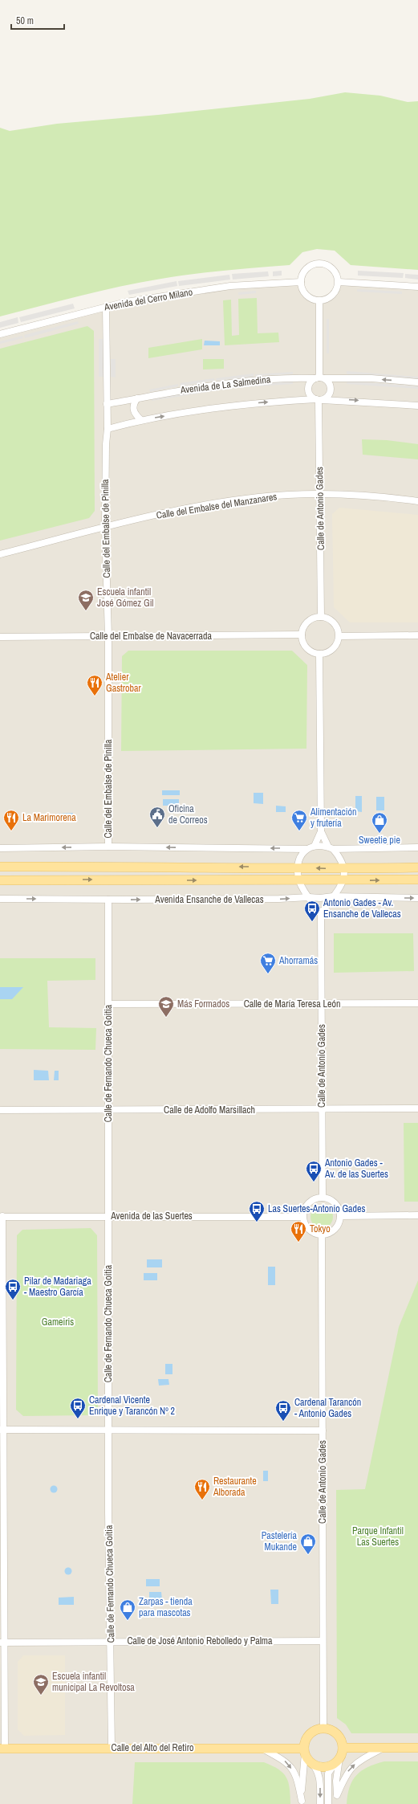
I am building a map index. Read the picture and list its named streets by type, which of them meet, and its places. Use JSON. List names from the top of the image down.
{
  "streets": {
    "main road": ["Avenida Ensanche de Vallecas", "Calle del Alto del Retiro"],
    "street": [
      "Avenida del Cerro Milano",
      "Avenida de La Salmedina",
      "Calle del Embalse del Manzanares",
      "Calle de Antonio Gades",
      "Calle del Embalse de Pinilla",
      "Calle del Embalse de Navacerrada",
      "Calle de María Teresa León",
      "Calle de Fernando Chueca Goitia",
      "Calle de Adolfo Marsillach",
      "Avenida de las Suertes",
      "Calle de José Antonio Rebolledo y Palma"
    ]
  },
  "crossings": [
    ["Avenida del Cerro Milano", "Calle del Embalse de Pinilla"],
    ["Avenida de La Salmedina", "Calle de Antonio Gades"],
    ["Avenida de La Salmedina", "Calle del Embalse de Pinilla"],
    ["Calle del Embalse del Manzanares", "Calle de Antonio Gades"],
    ["Calle del Embalse del Manzanares", "Calle del Embalse de Pinilla"],
    ["Calle de Antonio Gades", "Calle del Embalse de Navacerrada"],
    ["Calle de Antonio Gades", "Calle de María Teresa León"],
    ["Calle de Antonio Gades", "Calle de Adolfo Marsillach"],
    ["Calle de Antonio Gades", "Avenida de las Suertes"],
    ["Calle de Antonio Gades", "Calle de José Antonio Rebolledo y Palma"],
    ["Calle de Antonio Gades", "Calle del Alto del Retiro"],
    ["Calle del Embalse de Pinilla", "Calle del Embalse de Navacerrada"],
    ["Avenida Ensanche de Vallecas", "Calle de Fernando Chueca Goitia"],
    ["Calle de María Teresa León", "Calle de Fernando Chueca Goitia"],
    ["Calle de Fernando Chueca Goitia", "Calle de Adolfo Marsillach"],
    ["Calle de Fernando Chueca Goitia", "Avenida de las Suertes"],
    ["Calle de Fernando Chueca Goitia", "Calle de José Antonio Rebolledo y Palma"],
    ["Calle de Fernando Chueca Goitia", "Calle del Alto del Retiro"]
  ],
  "parks": ["Gameiris", "Parque Infantil Las Suertes"],
  "places": {
    "school or university": ["Escuela infantil José Gómez Gil", "Más Formados", "Escuela infantil municipal La Revoltosa"],
    "restaurant": [
      "Atelier Gastrobar",
      "La Marimorena",
      "Tokyo",
      "Restaurante Alborada"
    ],
    "public building": ["Oficina de Correos"],
    "supermarket": ["Alimentación y frutería", "Ahorramás"],
    "shop": ["Sweetie pie", "Pastelería Mukande", "Zarpas - tienda para mascotas"],
    "bus stop": [
      "Antonio Gades - Av. Ensanche de Vallecas",
      "Antonio Gades - Av. de las Suertes",
      "Las Suertes-Antonio Gades",
      "Pilar de Madariaga - Maestro García",
      "Cardenal Vicente Enrique y Tarancón Nº 2",
      "Cardenal Tarancón - Antonio Gades"
    ]
  },
  "scale_bar": "50 m"
}
